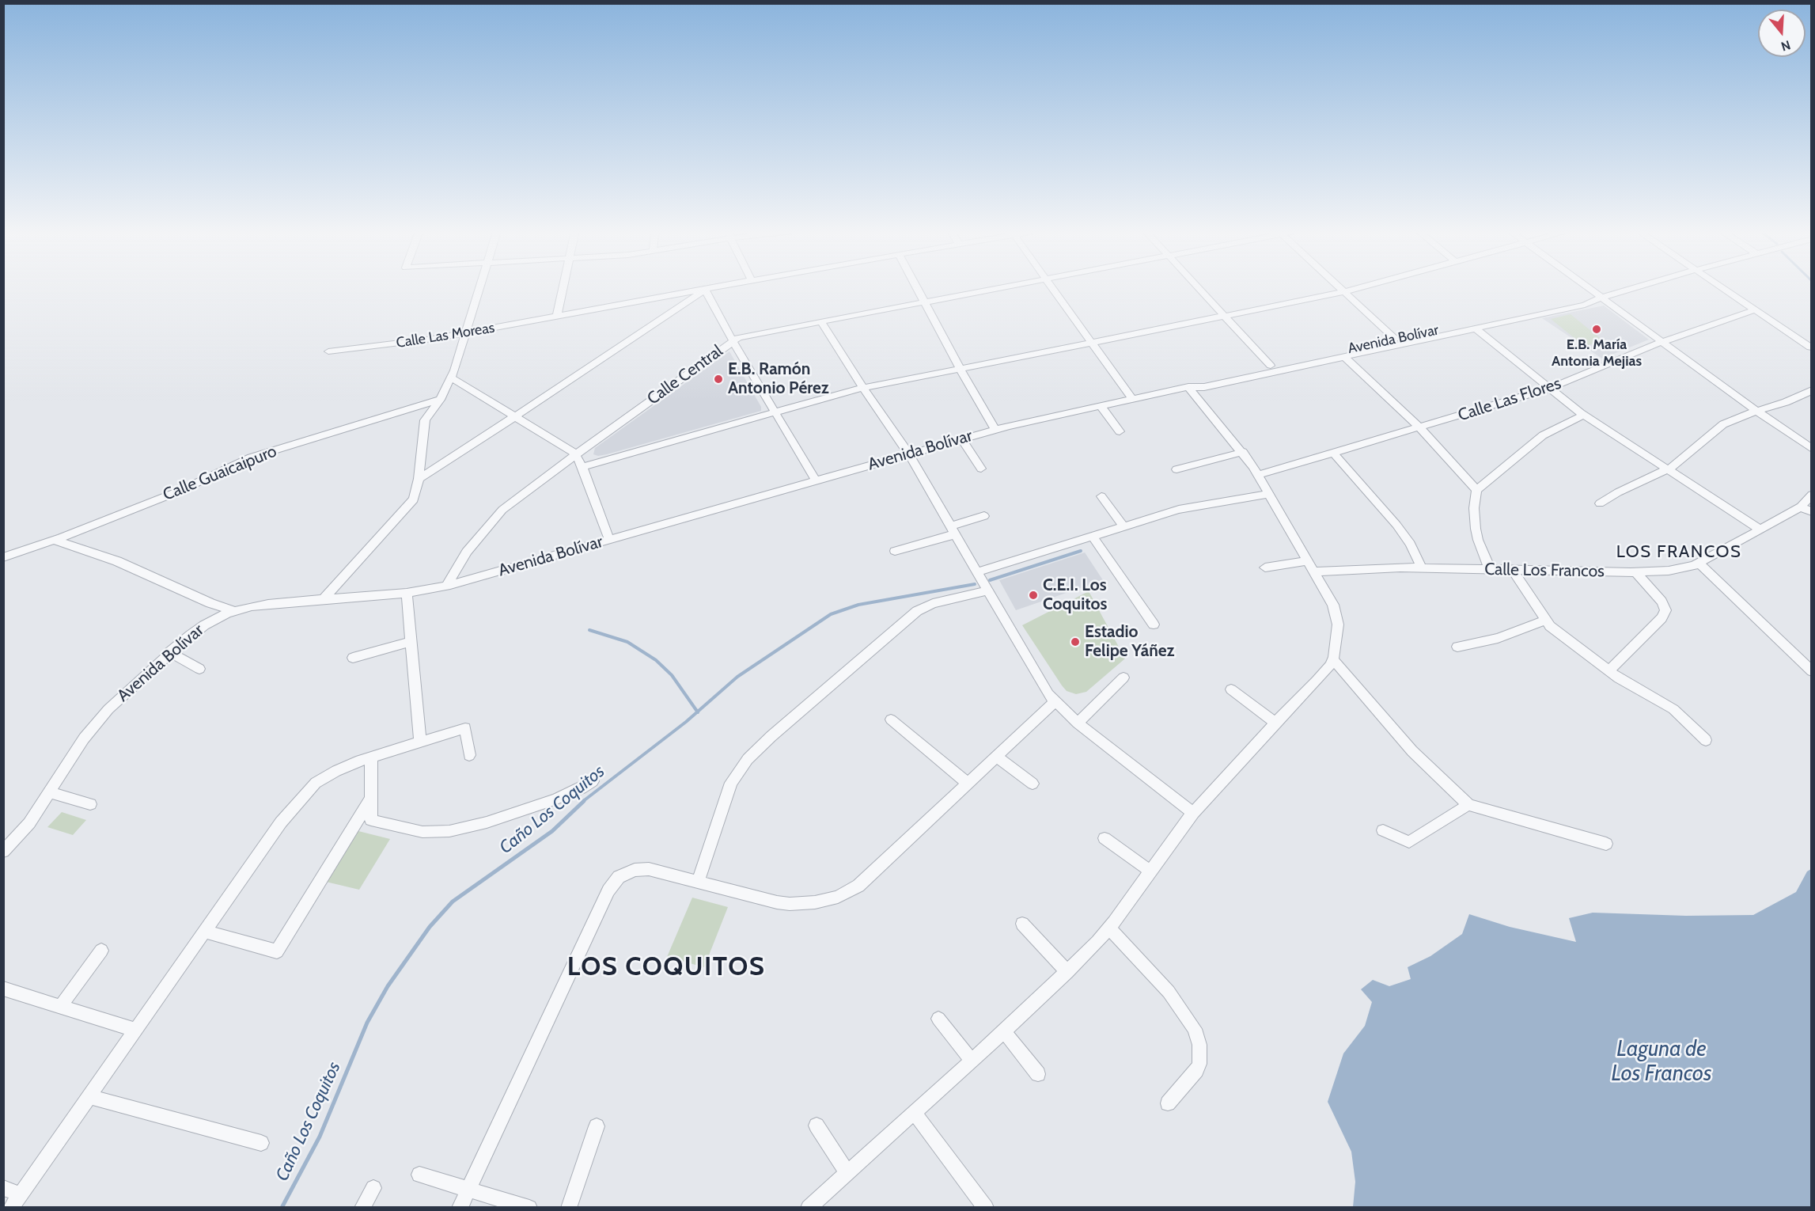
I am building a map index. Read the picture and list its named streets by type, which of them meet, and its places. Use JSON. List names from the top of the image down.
{
  "streets": {
    "street": [
      "Calle Las Moreas",
      "Avenida Bolívar",
      "Calle Central",
      "Calle Las Flores",
      "Calle Guaicaipuro",
      "Calle Los Francos"
    ]
  },
  "crossings": [
    ["Avenida Bolívar", "Calle Central"]
  ],
  "districts": ["LOS FRANCOS", "LOS COQUITOS"],
  "water": ["Caño Los Coquitos", "Laguna de Los Francos"],
  "places": [
    "E.B. María Antonia Mejias",
    "E.B. Ramón Antonio Pérez",
    "C.E.I. Los Coquitos",
    "Estadio Felipe Yáñez"
  ],
  "north": "bottom"
}
